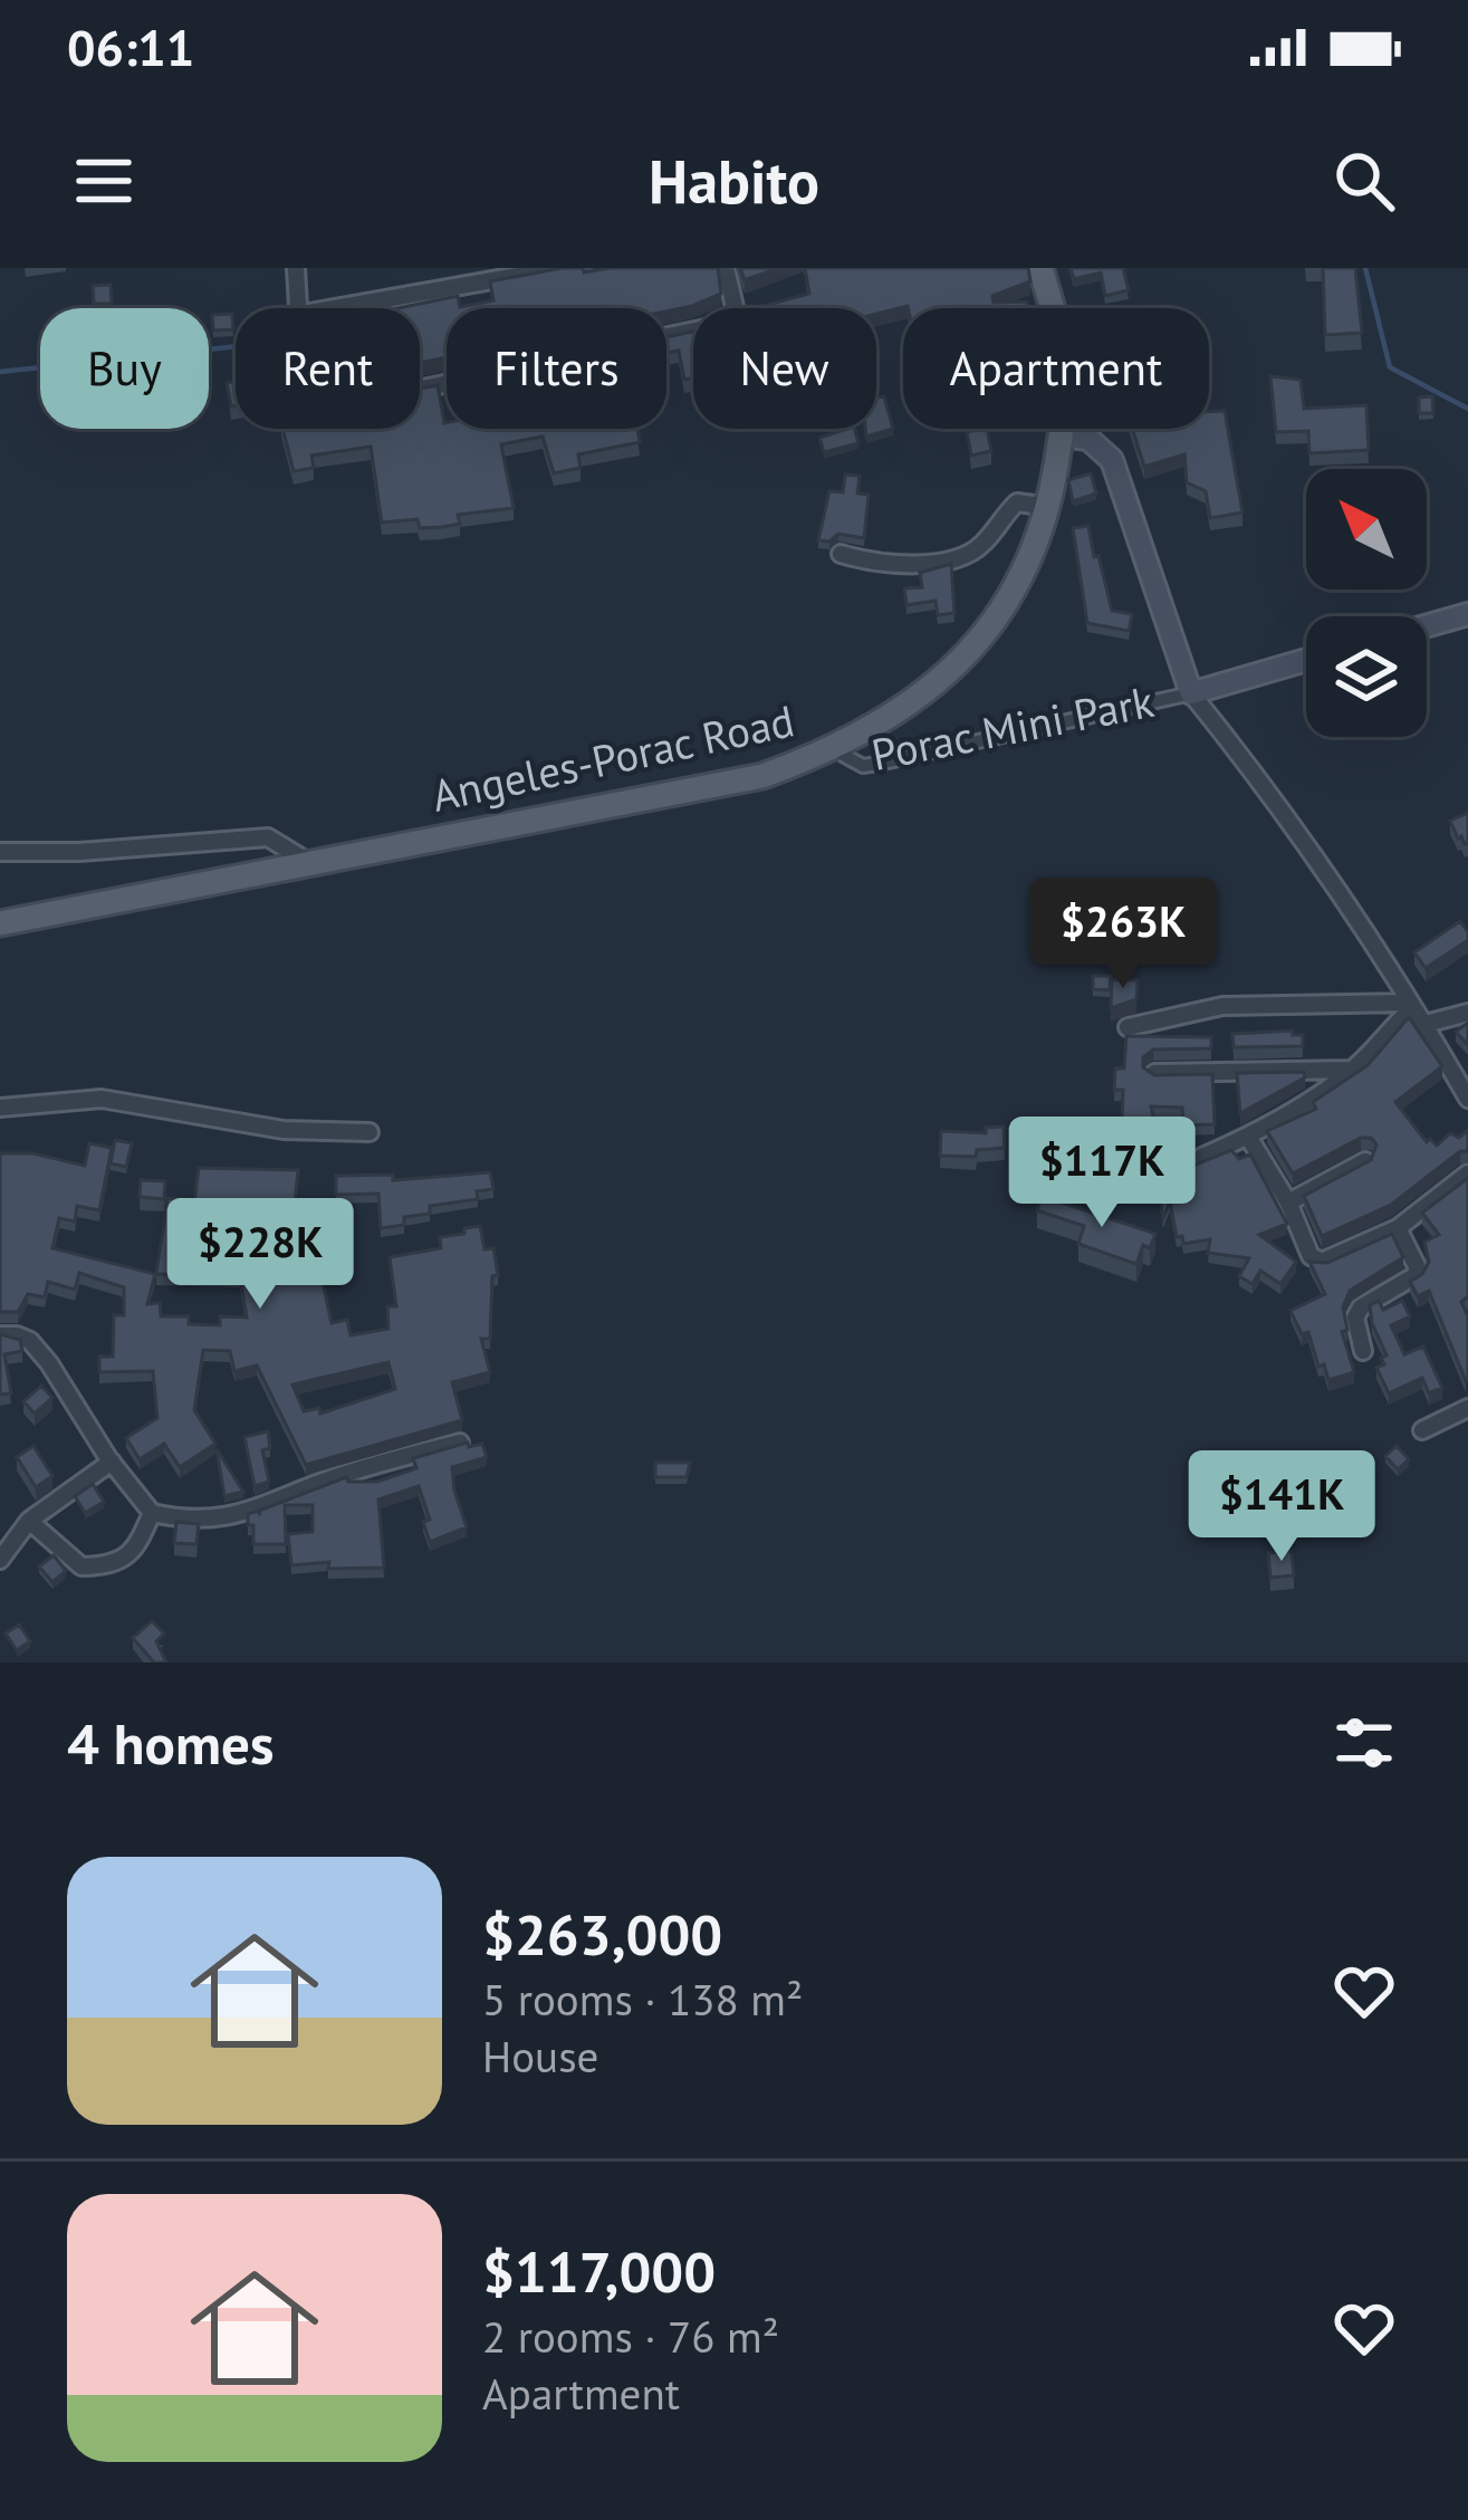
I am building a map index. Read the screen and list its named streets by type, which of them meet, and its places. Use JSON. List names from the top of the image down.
{
  "streets": {
    "main road": ["Angeles-Porac Road"],
    "street": ["Porac Mini Park"]
  },
  "crossings": [
    ["Porac Mini Park", "Angeles-Porac Road"]
  ],
  "north": "top left",
  "page": {
    "status": "06:11",
    "header": "Habito",
    "chip": [
      "Buy",
      "Rent",
      "Filters",
      "New",
      "Apartment"
    ],
    "price": [
      "$263K",
      "$117K",
      "$228K",
      "$141K"
    ],
    "heading": "4 homes",
    "list": [
      {
        "name": "$263,000",
        "note": "5 rooms · 138 m² · House"
      },
      {
        "name": "$117,000",
        "note": "2 rooms · 76 m² · Apartment"
      }
    ]
  }
}
